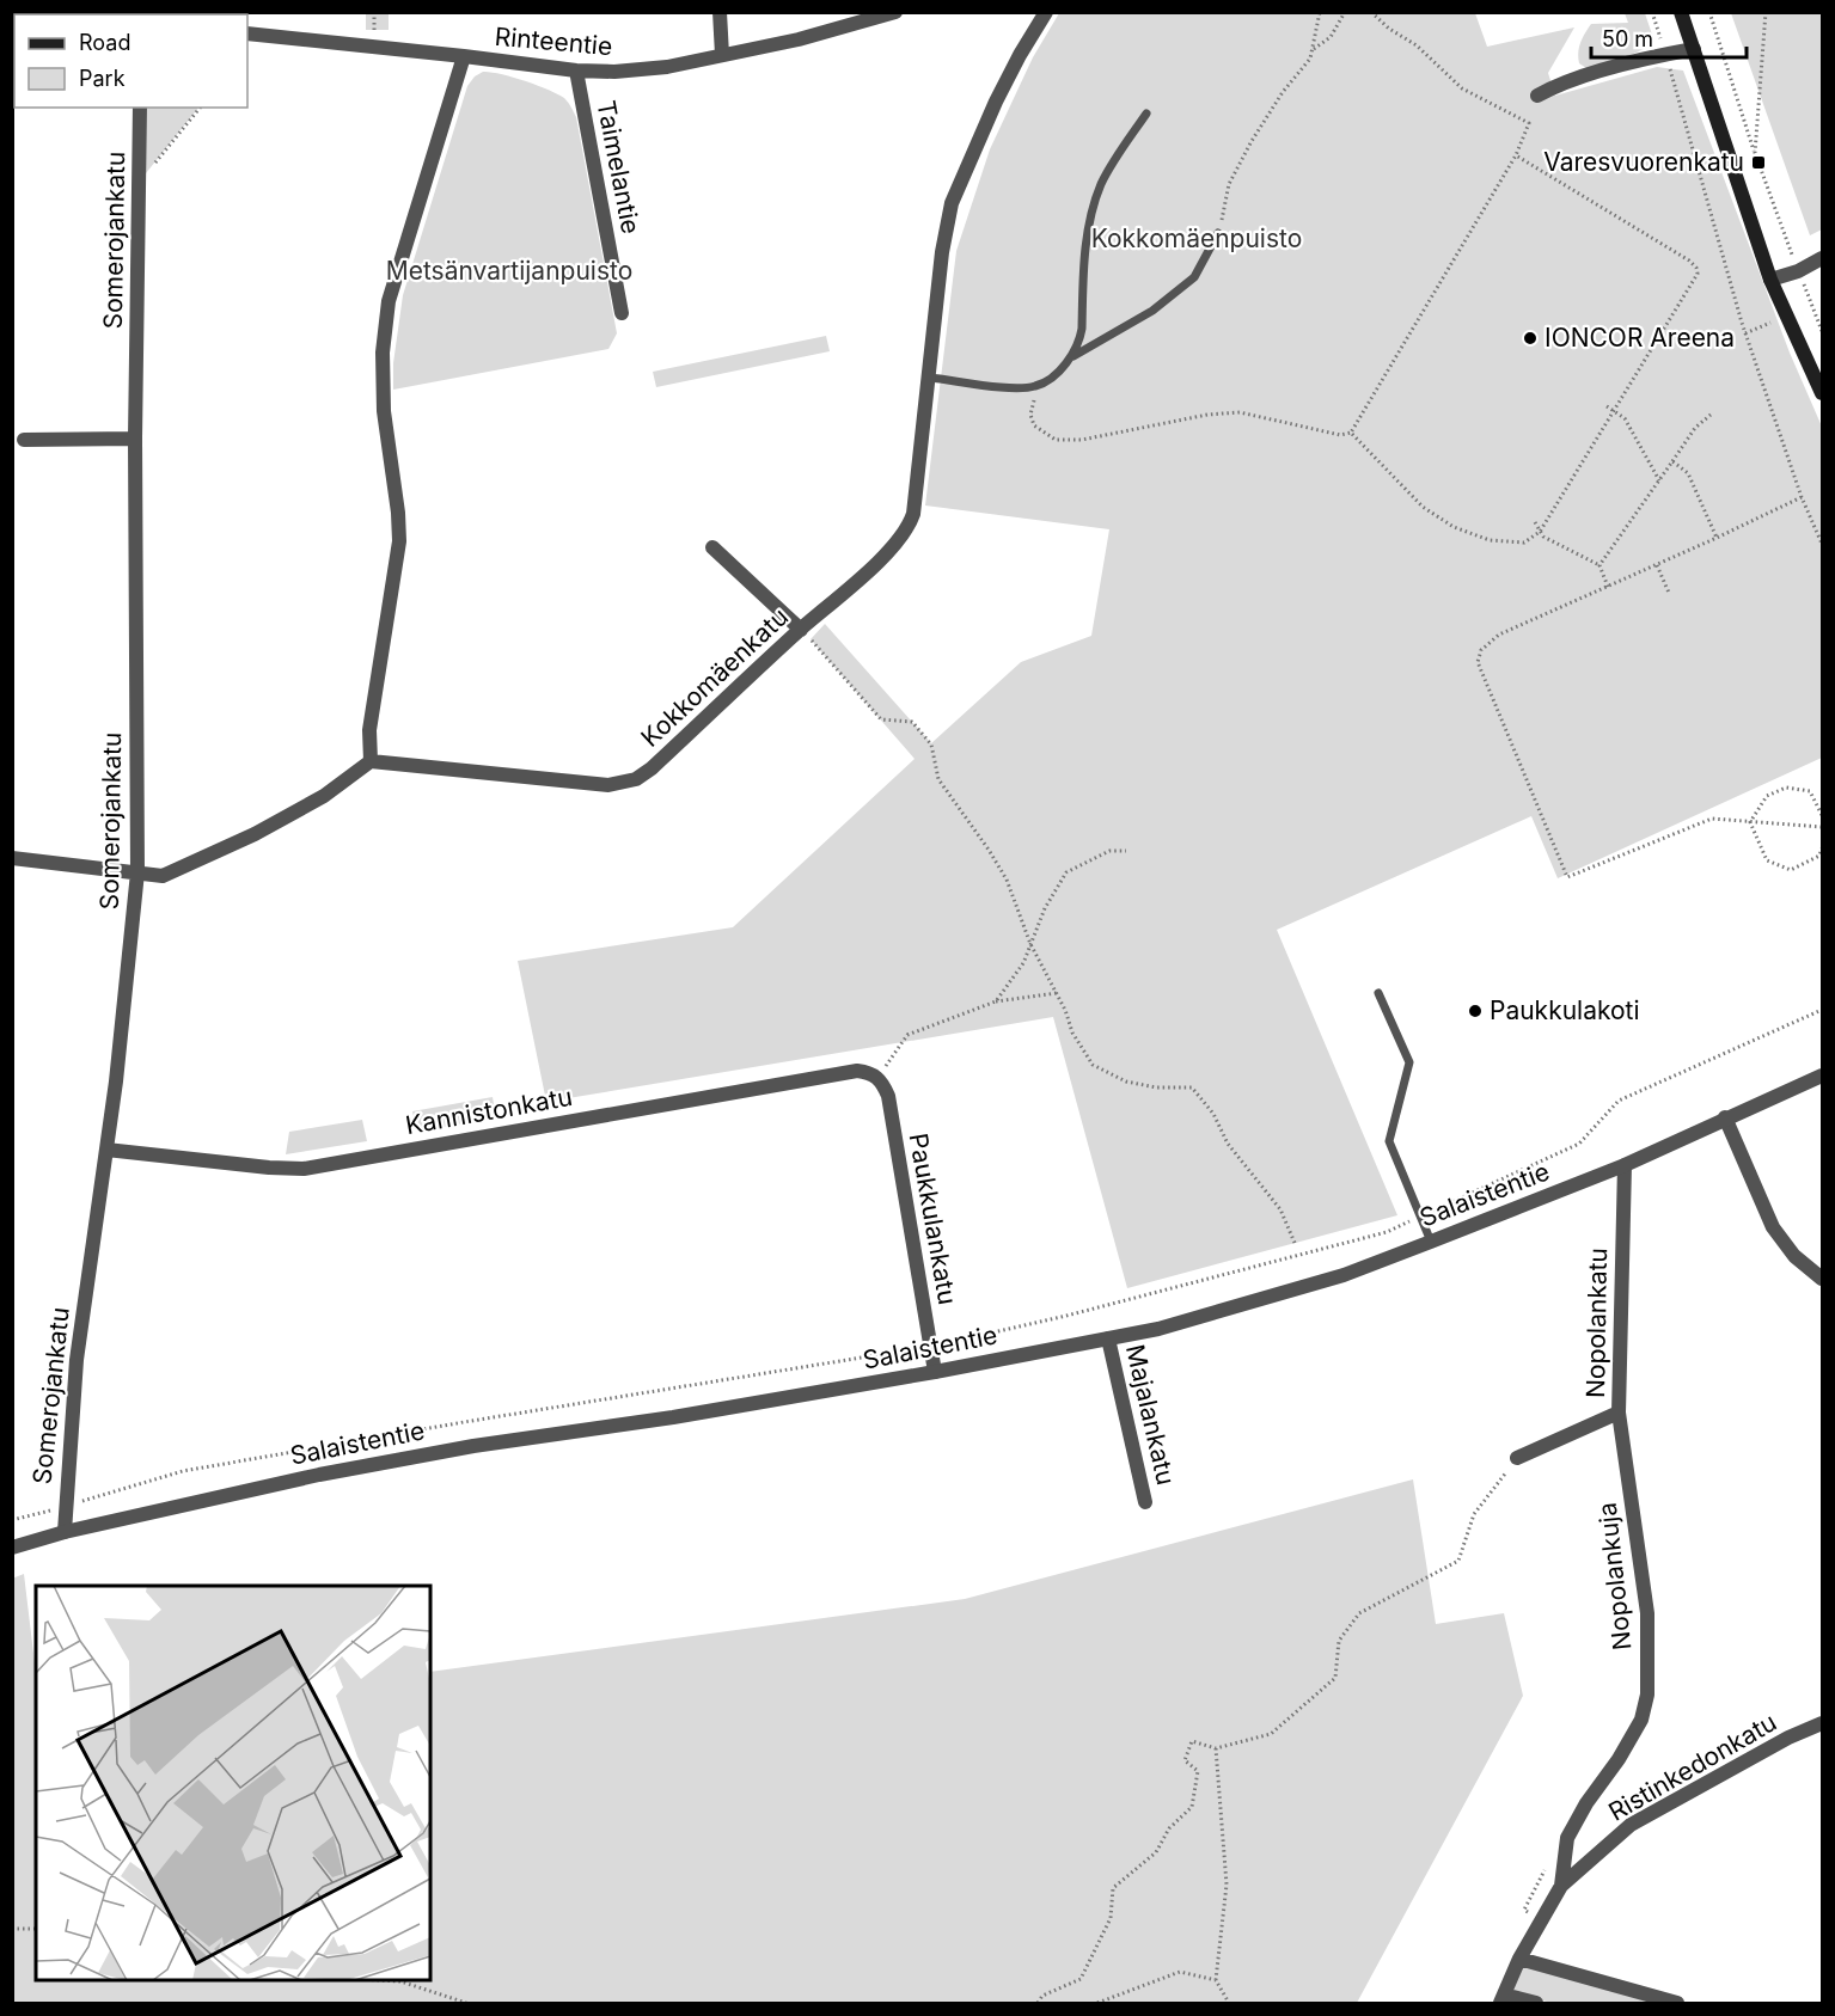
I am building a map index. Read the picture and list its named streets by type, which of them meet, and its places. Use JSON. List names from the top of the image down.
{
  "streets": {
    "street": [
      "Rinteentie",
      "Taimelantie",
      "Somerojankatu",
      "Kokkomäenkatu",
      "Kannistonkatu",
      "Salaistentie",
      "Paukkulankatu",
      "Nopolankatu",
      "Majalankatu",
      "Nopolankuja",
      "Ristinkedonkatu"
    ]
  },
  "crossings": [
    ["Rinteentie", "Taimelantie"],
    ["Somerojankatu", "Kannistonkatu"],
    ["Somerojankatu", "Salaistentie"],
    ["Kannistonkatu", "Paukkulankatu"],
    ["Salaistentie", "Paukkulankatu"],
    ["Salaistentie", "Nopolankatu"],
    ["Salaistentie", "Majalankatu"],
    ["Nopolankatu", "Nopolankuja"],
    ["Nopolankuja", "Ristinkedonkatu"]
  ],
  "parks": ["Kokkomäenpuisto", "Metsänvartijanpuisto"],
  "places": {
    "transit": ["Varesvuorenkatu"],
    "other": ["IONCOR Areena", "Paukkulakoti"]
  },
  "legend": ["Road", "Park"],
  "scale_bar": "50 m"
}
